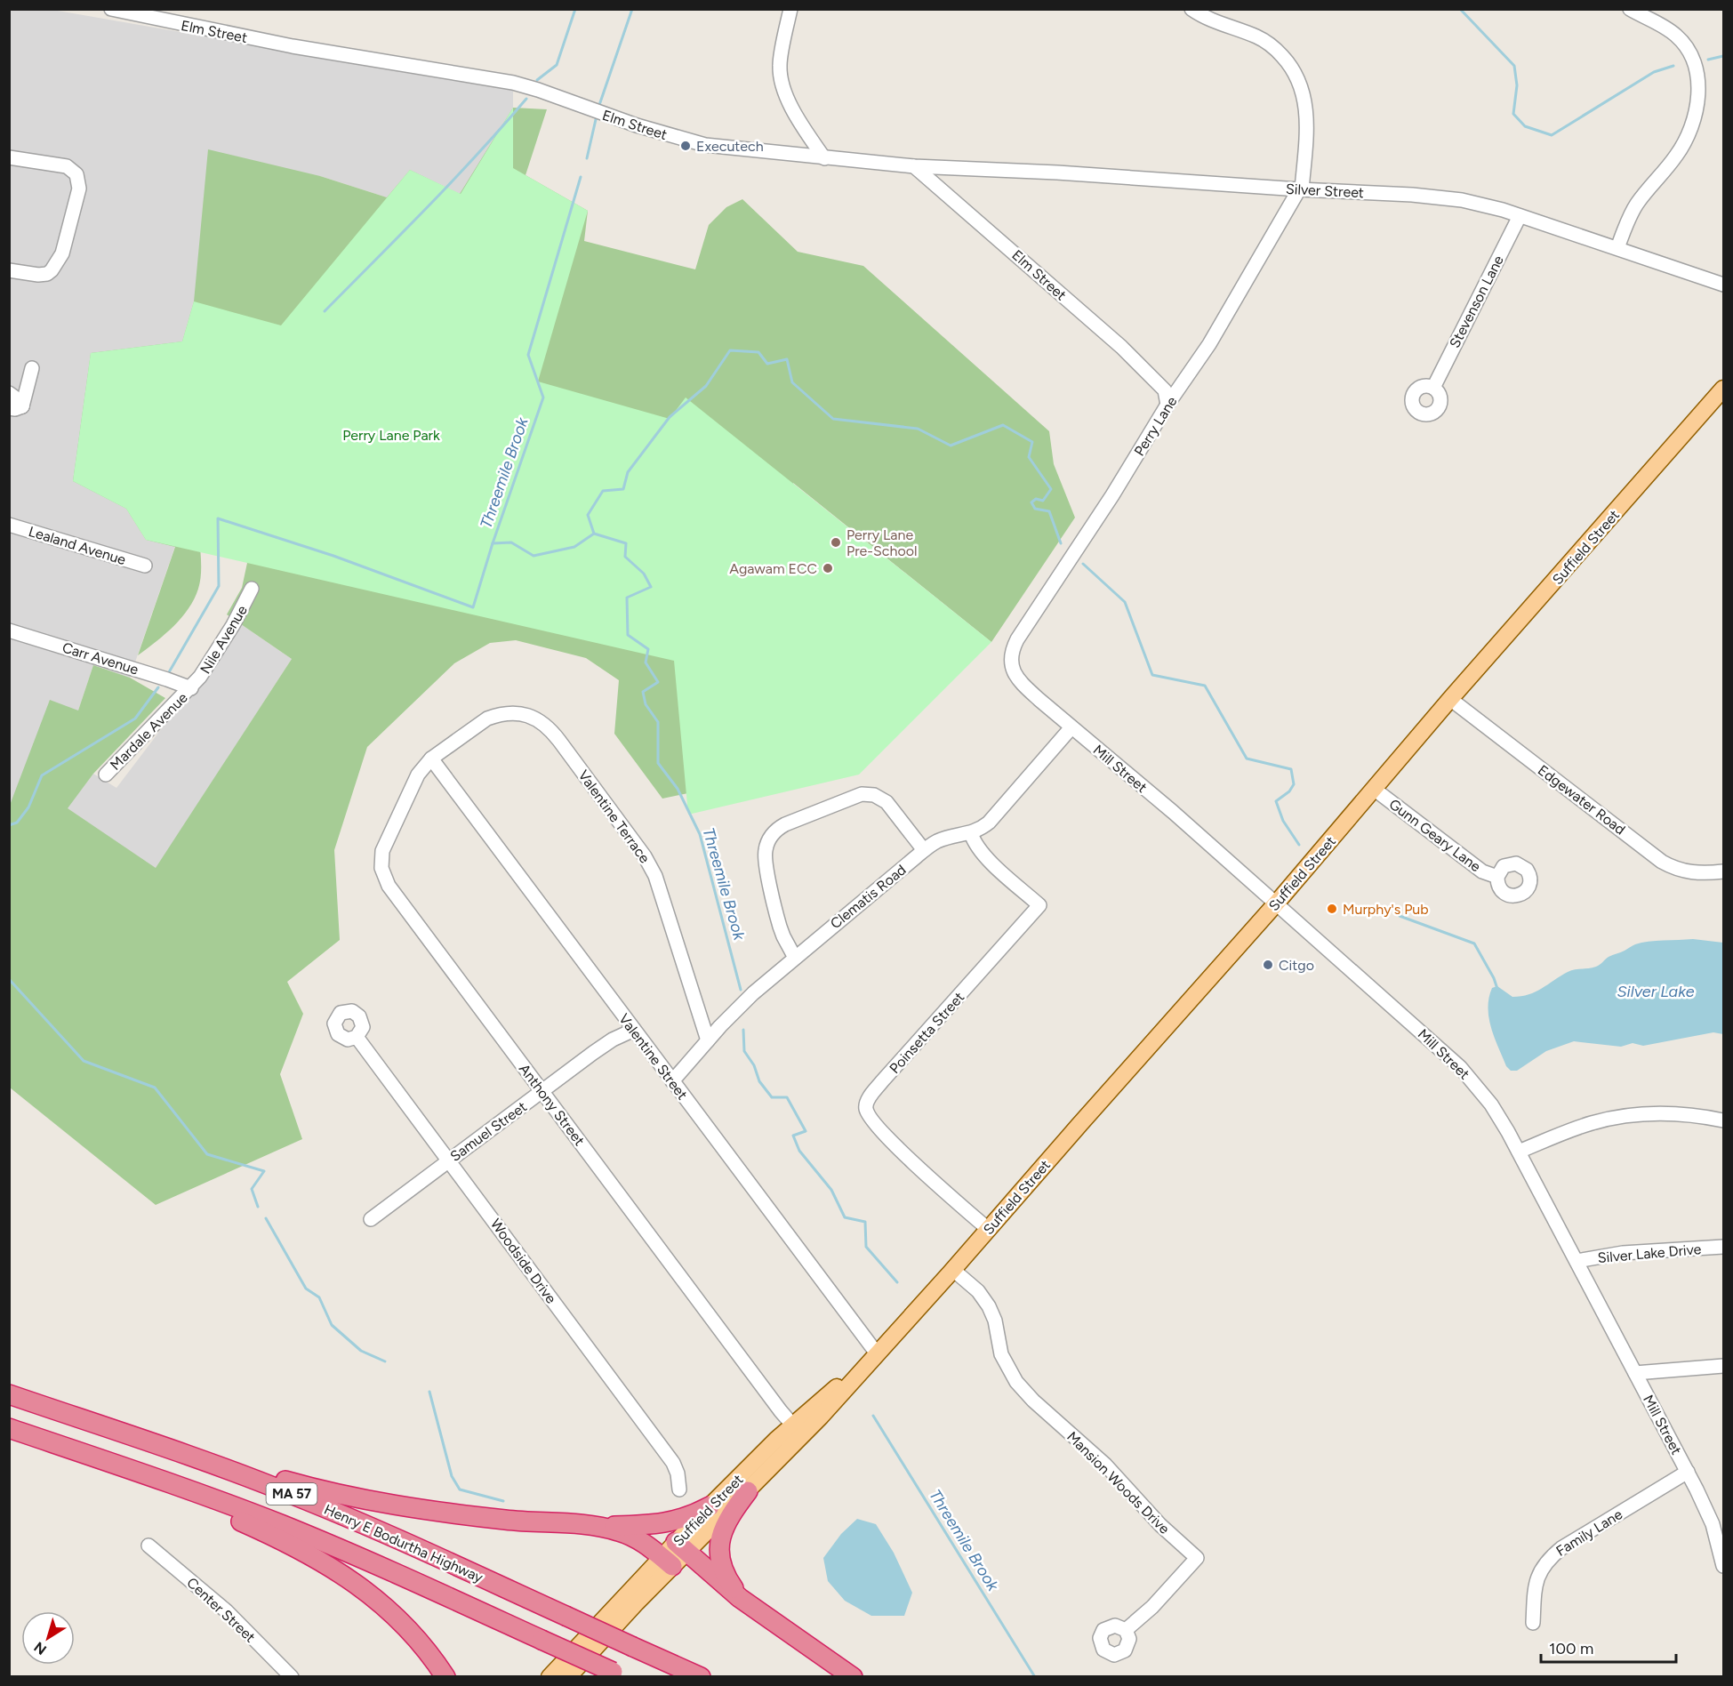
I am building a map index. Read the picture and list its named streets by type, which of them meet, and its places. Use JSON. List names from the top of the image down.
{
  "streets": {
    "highway": ["MA 57", "Henry E Bodurtha Highway"],
    "main road": ["Suffield Street"],
    "street": [
      "Elm Street",
      "Silver Street",
      "Stevenson Lane",
      "Perry Lane",
      "Lealand Avenue",
      "Nile Avenue",
      "Carr Avenue",
      "Mardale Avenue",
      "Mill Street",
      "Edgewater Road",
      "Valentine Terrace",
      "Gunn Geary Lane",
      "Clematis Road",
      "Poinsetta Street",
      "Valentine Street",
      "Anthony Street",
      "Samuel Street",
      "Silver Lake Drive",
      "Woodside Drive",
      "Mansion Woods Drive",
      "Family Lane",
      "Center Street"
    ]
  },
  "crossings": [
    ["Elm Street", "Silver Street"],
    ["Elm Street", "Perry Lane"],
    ["Silver Street", "Stevenson Lane"],
    ["Silver Street", "Perry Lane"],
    ["Perry Lane", "Mill Street"],
    ["Suffield Street", "Mill Street"],
    ["Suffield Street", "Edgewater Road"],
    ["Suffield Street", "Gunn Geary Lane"],
    ["Suffield Street", "Poinsetta Street"],
    ["Suffield Street", "Valentine Street"],
    ["Suffield Street", "Anthony Street"],
    ["Suffield Street", "Mansion Woods Drive"],
    ["Nile Avenue", "Carr Avenue"],
    ["Nile Avenue", "Mardale Avenue"],
    ["Carr Avenue", "Mardale Avenue"],
    ["Mill Street", "Clematis Road"],
    ["Mill Street", "Silver Lake Drive"],
    ["Mill Street", "Family Lane"],
    ["Valentine Terrace", "Clematis Road"],
    ["Valentine Terrace", "Valentine Street"],
    ["Valentine Terrace", "Anthony Street"],
    ["Clematis Road", "Poinsetta Street"],
    ["Clematis Road", "Valentine Street"],
    ["Valentine Street", "Anthony Street"],
    ["Valentine Street", "Samuel Street"],
    ["Anthony Street", "Samuel Street"],
    ["Samuel Street", "Woodside Drive"]
  ],
  "water": ["Threemile Brook", "Silver Lake"],
  "parks": ["Perry Lane Park"],
  "places": [
    "Executech",
    "Perry Lane Pre-School",
    "Agawam ECC",
    "Murphy's Pub",
    "Citgo"
  ],
  "scale_bar": "100 m",
  "north": "bottom left"
}
